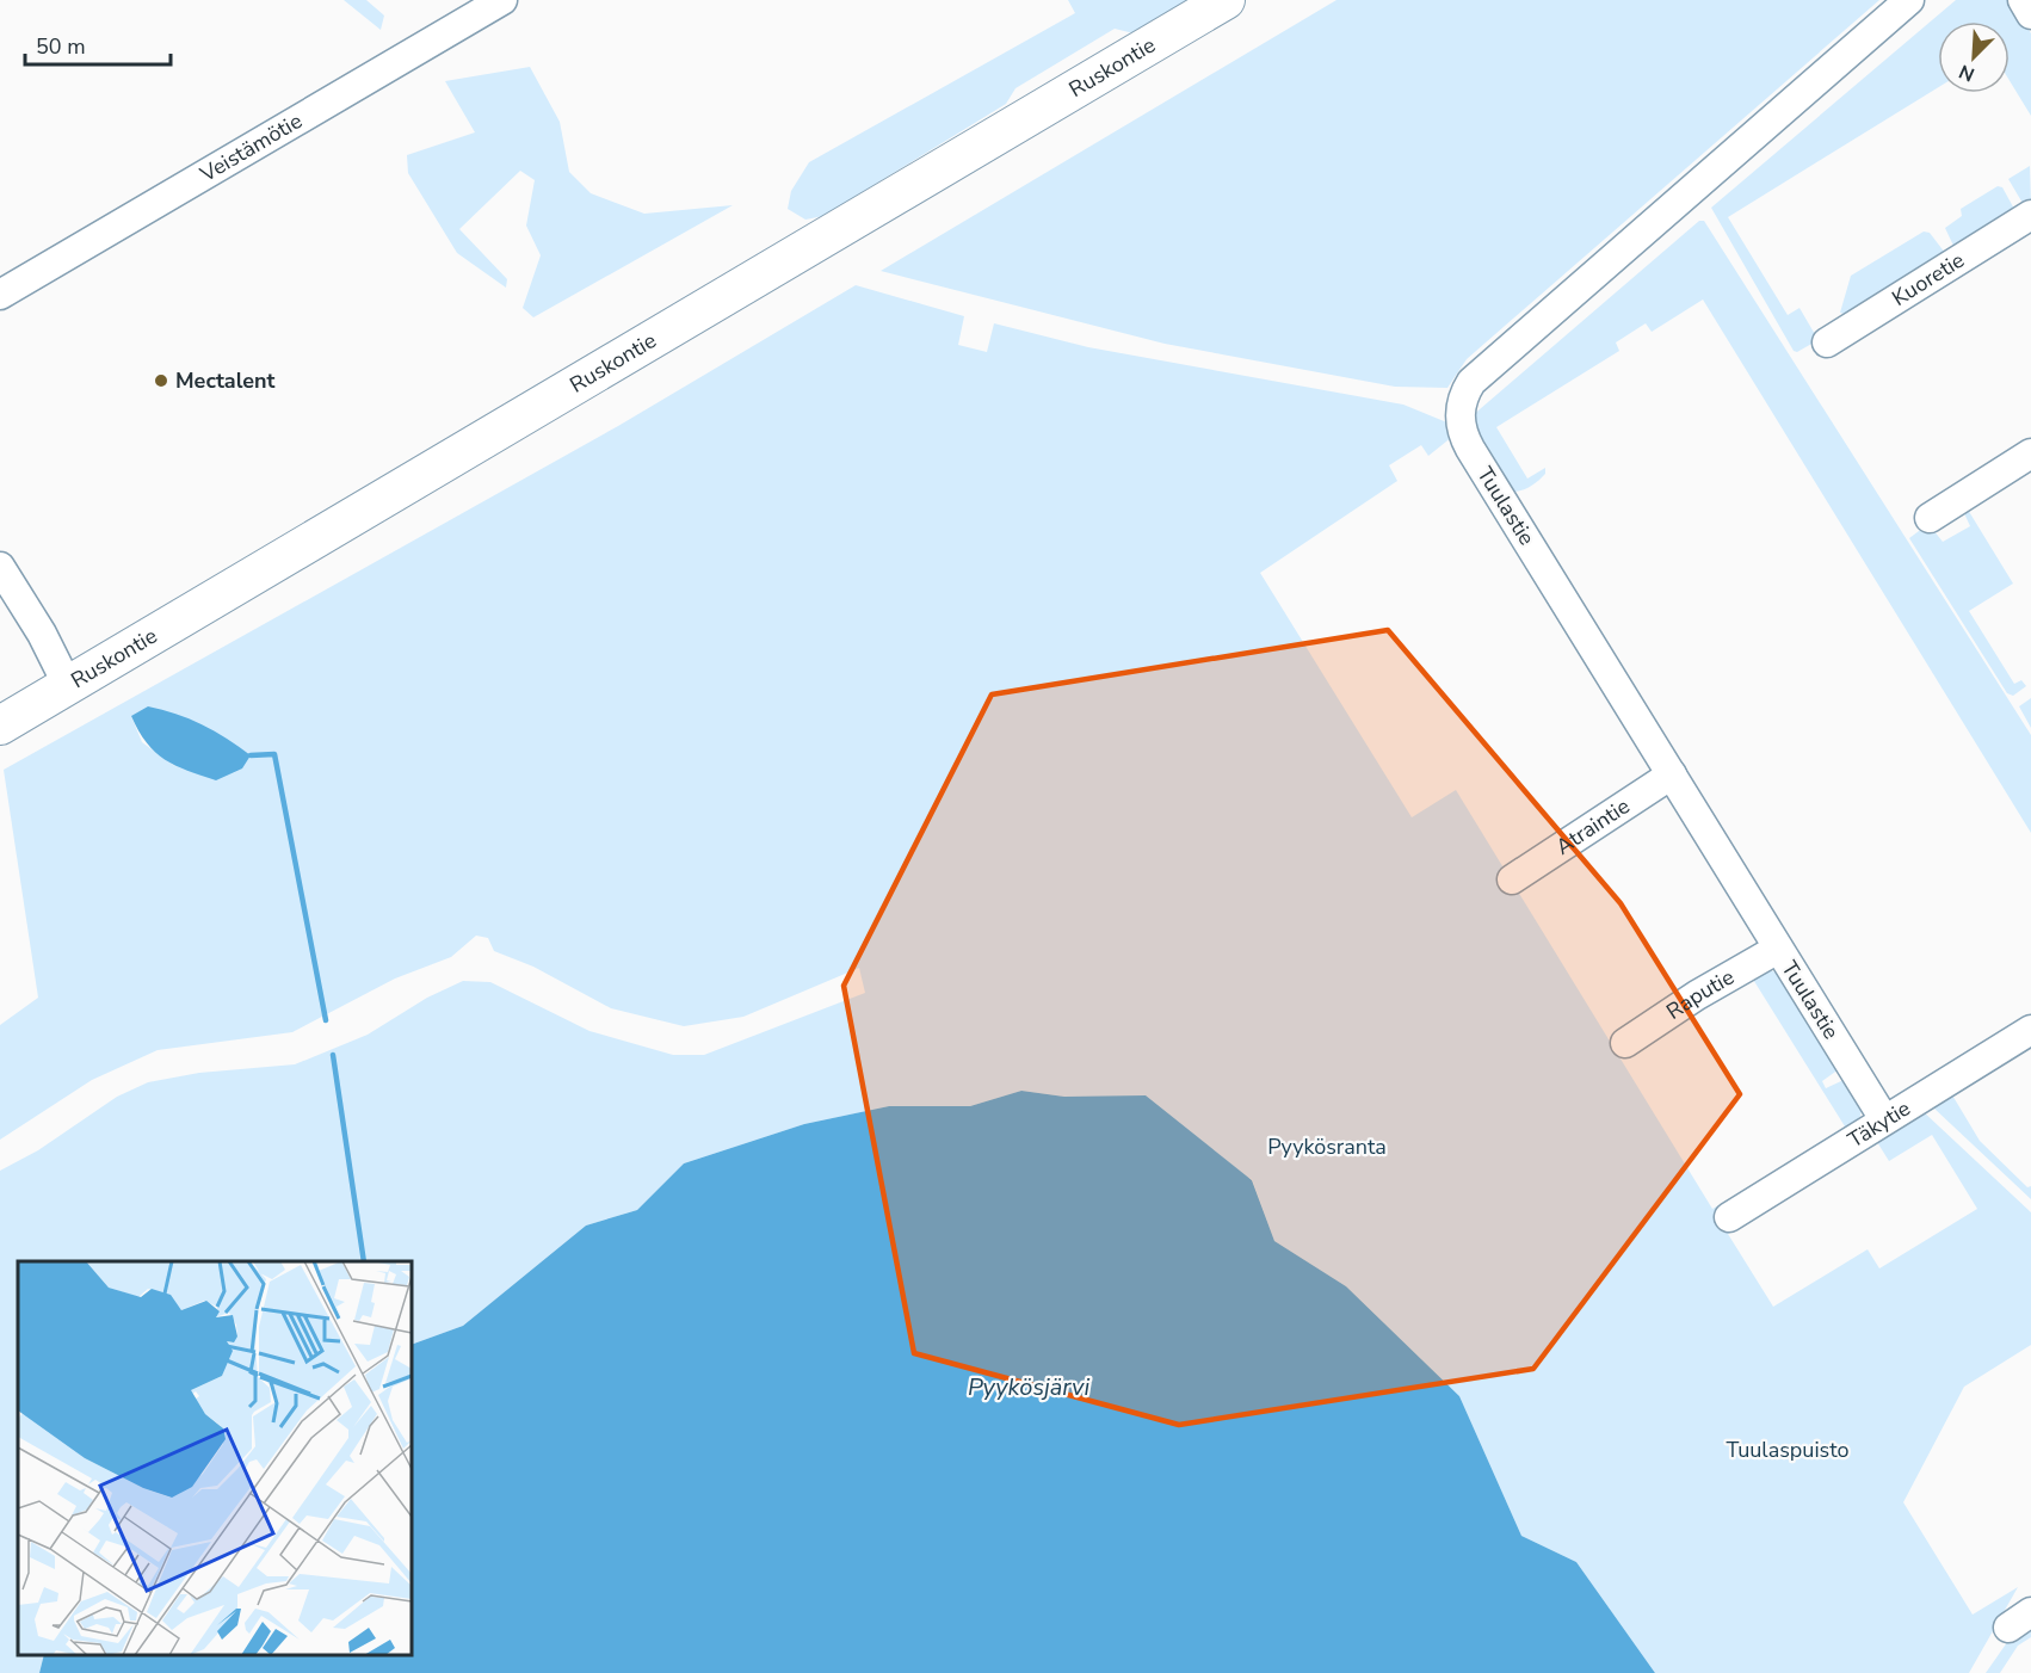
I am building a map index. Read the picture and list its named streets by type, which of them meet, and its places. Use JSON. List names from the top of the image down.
{
  "streets": {
    "main road": ["Ruskontie"],
    "street": [
      "Veistämötie",
      "Kuoretie",
      "Tuulastie",
      "Atraintie",
      "Raputie",
      "Täkytie"
    ]
  },
  "crossings": [
    ["Tuulastie", "Atraintie"],
    ["Tuulastie", "Raputie"],
    ["Tuulastie", "Täkytie"]
  ],
  "water": ["Pyykösjärvi"],
  "parks": ["Pyykösranta", "Tuulaspuisto"],
  "places": ["Mectalent"],
  "scale_bar": "50 m",
  "north": "bottom left"
}
